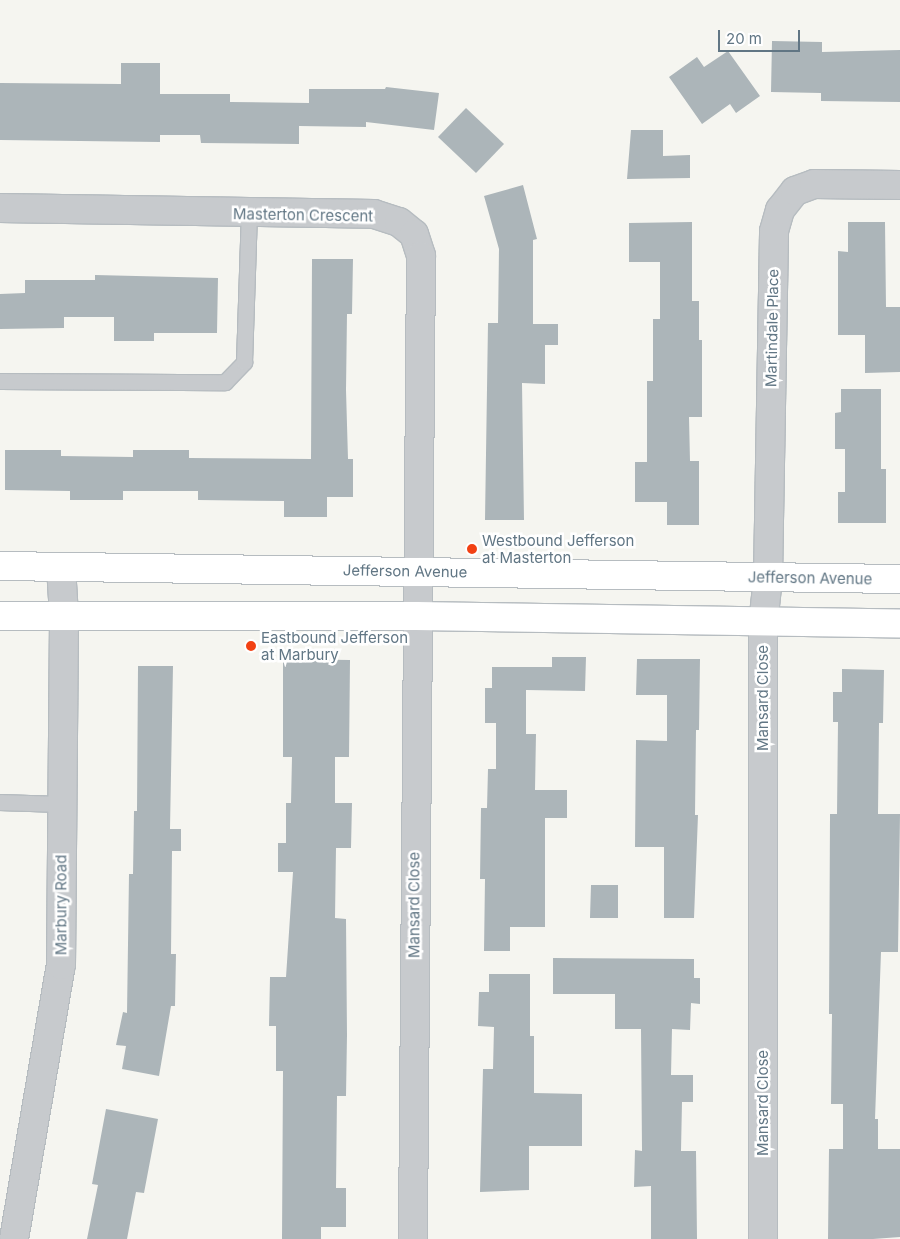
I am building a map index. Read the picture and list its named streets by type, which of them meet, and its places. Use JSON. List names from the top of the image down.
{
  "streets": {
    "street": [
      "Masterton Crescent",
      "Martindale Place",
      "Jefferson Avenue",
      "Mansard Close",
      "Marbury Road"
    ]
  },
  "crossings": [
    ["Masterton Crescent", "Jefferson Avenue"],
    ["Masterton Crescent", "Mansard Close"],
    ["Martindale Place", "Jefferson Avenue"],
    ["Martindale Place", "Mansard Close"],
    ["Jefferson Avenue", "Mansard Close"],
    ["Jefferson Avenue", "Marbury Road"]
  ],
  "places": ["Westbound Jefferson at Masterton", "Eastbound Jefferson at Marbury"],
  "scale_bar": "20 m"
}
